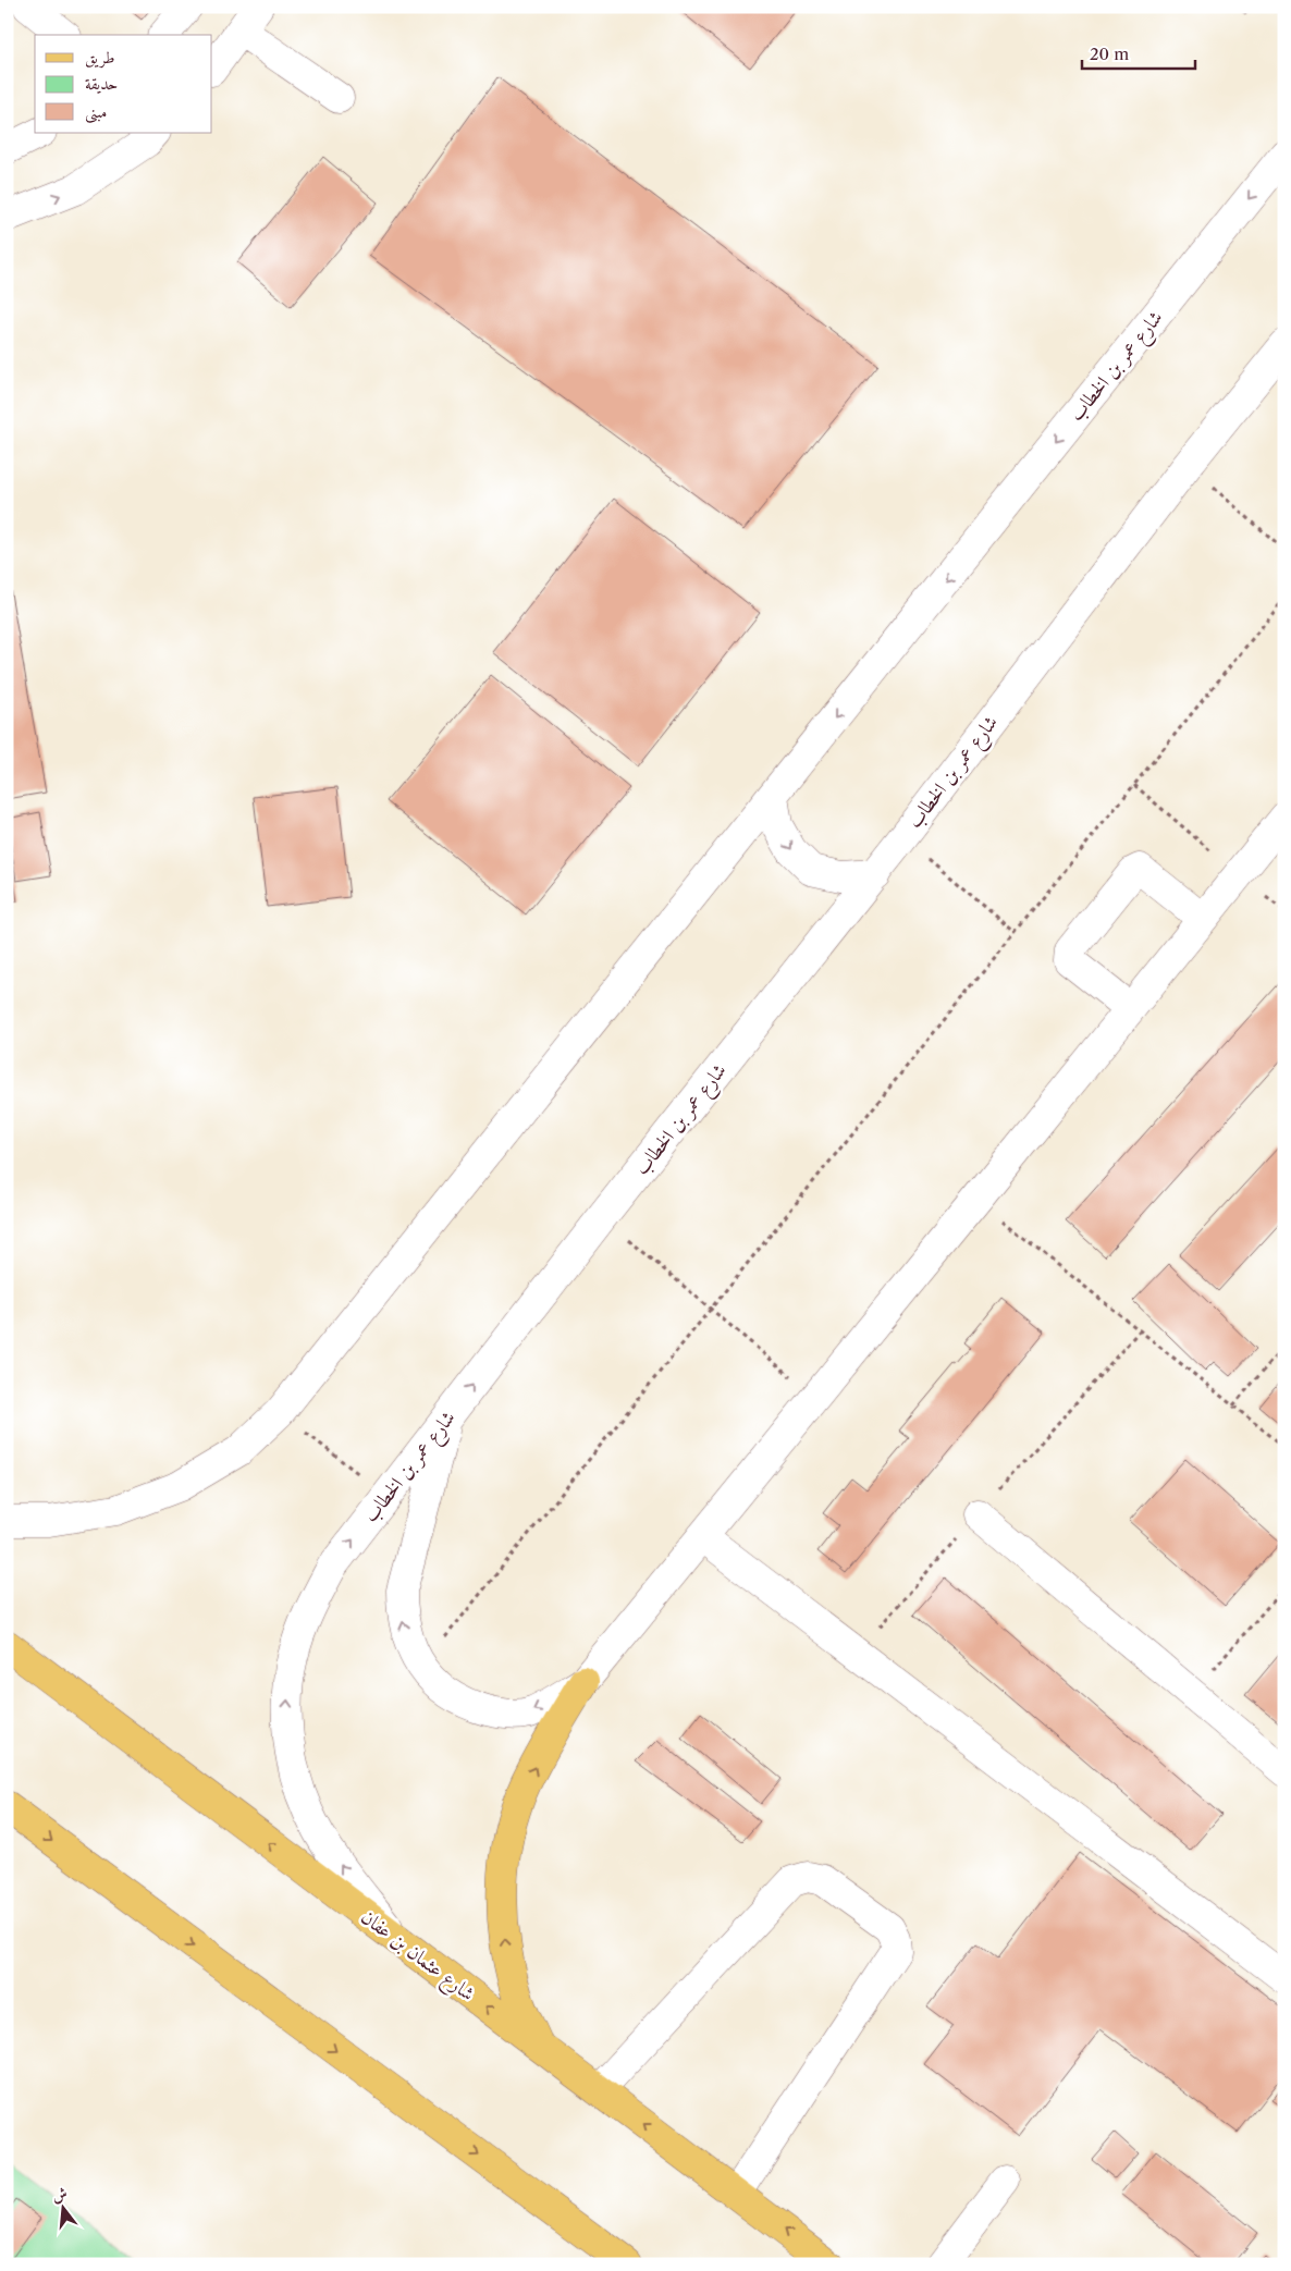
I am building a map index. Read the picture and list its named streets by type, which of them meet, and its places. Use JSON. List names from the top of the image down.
{
  "streets": {
    "main road": ["شارع عثمان بن عفان"],
    "street": ["شارع عمر بن الخطاب"]
  },
  "crossings": [
    ["شارع عمر بن الخطاب", "شارع عثمان بن عفان"]
  ],
  "legend": ["طريق", "حديقة", "مبنى"],
  "scale_bar": "20 m",
  "north": "top"
}
